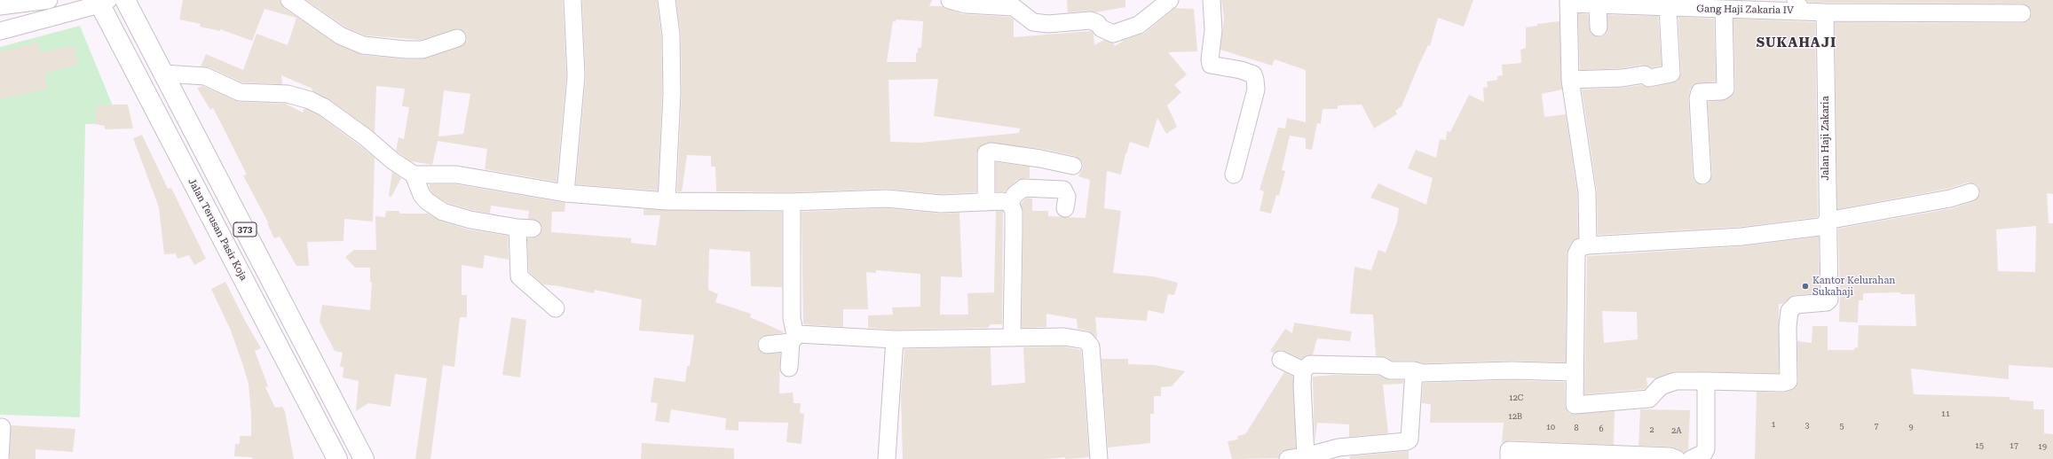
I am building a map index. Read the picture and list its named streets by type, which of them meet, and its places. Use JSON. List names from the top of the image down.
{
  "streets": {
    "main road": ["Jalan Terusan Pasir Koja", "373"],
    "street": ["Gang Haji Zakaria IV", "Jalan Haji Zakaria"]
  },
  "districts": ["SUKAHAJI"],
  "places": ["Kantor Kelurahan Sukahaji"],
  "house_numbers": [
    "12C",
    "11",
    "12B",
    "1",
    "3",
    "5",
    "7",
    "10",
    "9",
    "8",
    "6",
    "2",
    "2A",
    "15",
    "17",
    "19"
  ]
}
